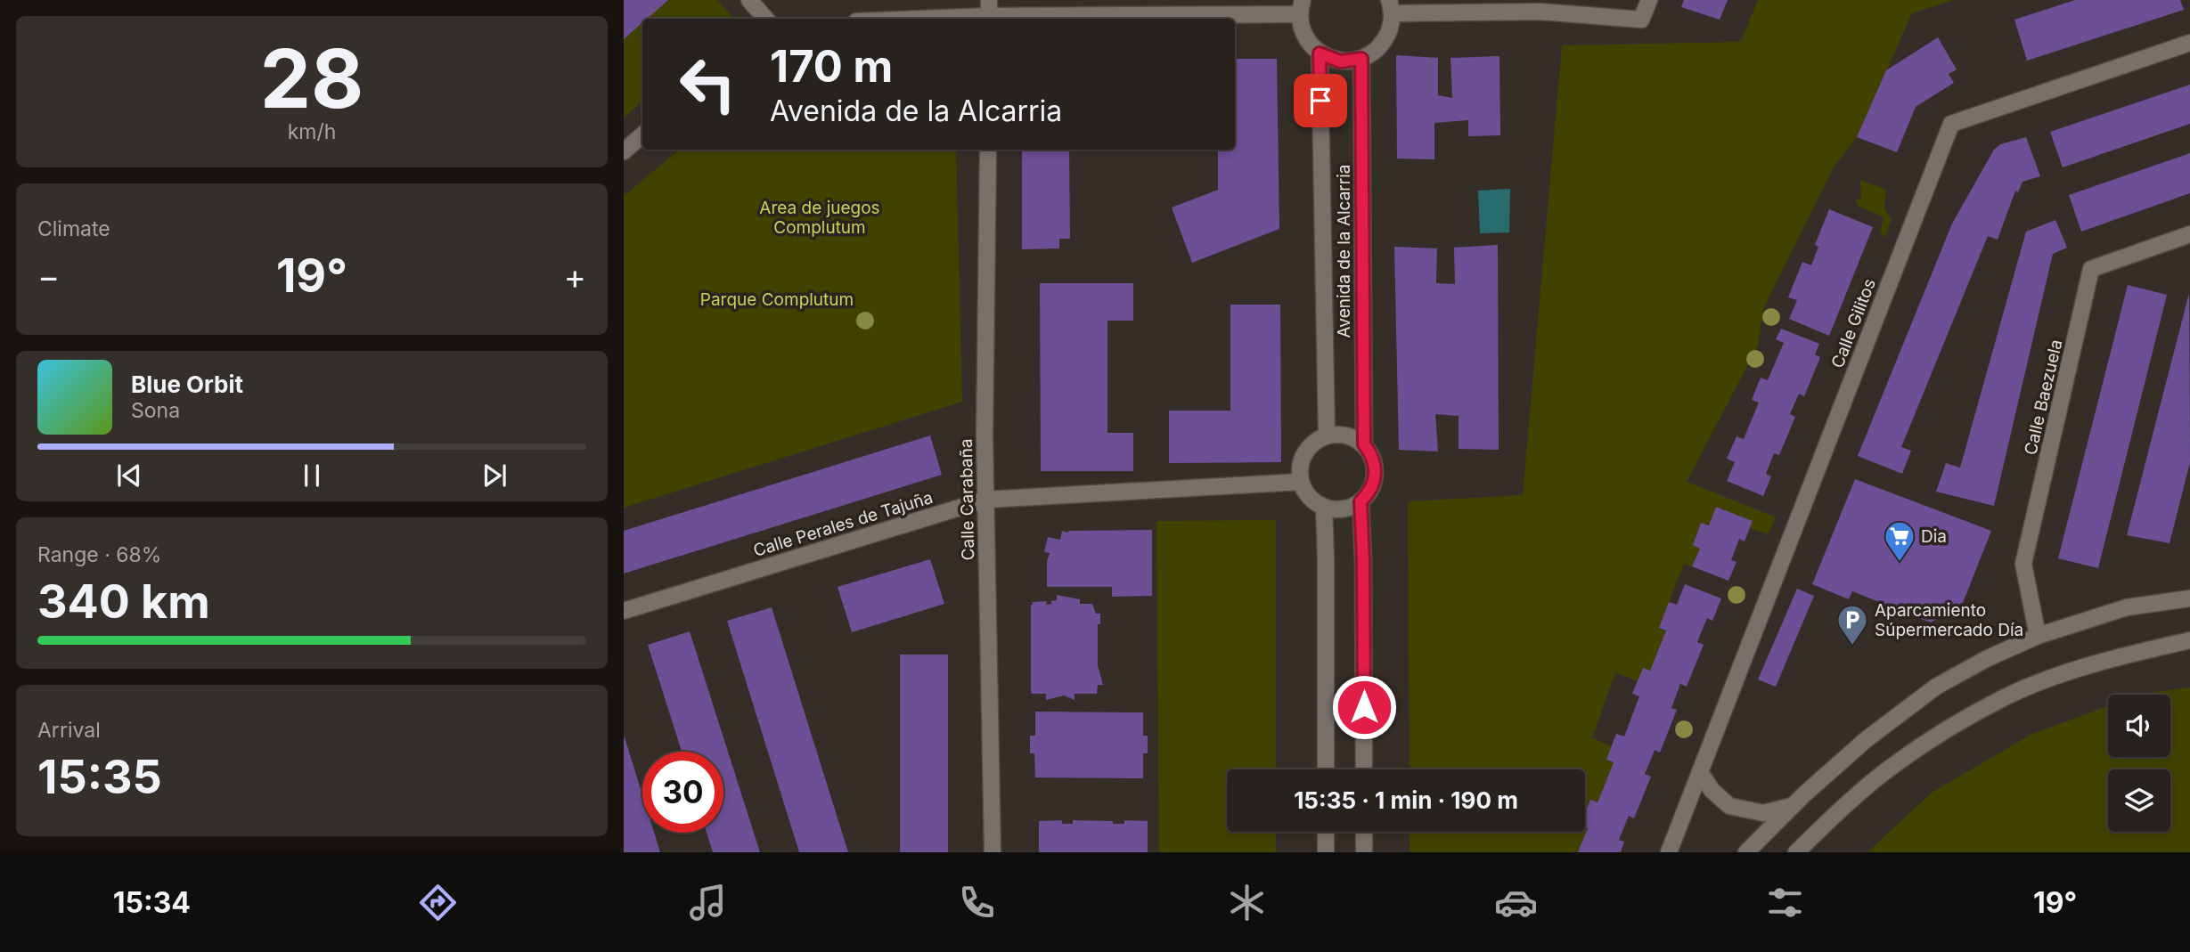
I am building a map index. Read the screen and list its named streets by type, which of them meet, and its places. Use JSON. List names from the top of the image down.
{
  "streets": {
    "street": [
      "Avenida de la Alcarria",
      "Calle Gilitos",
      "Calle Baezuela",
      "Calle Carabaña",
      "Calle Perales de Tajuña"
    ]
  },
  "crossings": [
    ["Avenida de la Alcarria", "Calle Perales de Tajuña"],
    ["Calle Carabaña", "Calle Perales de Tajuña"]
  ],
  "parks": ["Area de juegos Complutum", "Parque Complutum"],
  "places": {
    "supermarket": ["Dia"],
    "parking": ["Aparcamiento Súpermercado Día"]
  },
  "page": {
    "tile": [
      ["28", "km/h"],
      "Climate",
      ["Range · 68%", "340 km"],
      ["Arrival", "15:35"]
    ],
    "turn": ["170 m", "Avenida de la Alcarria"],
    "heat": ["−", "19°", "+"],
    "song": ["Blue Orbit", "Sona"],
    "limit": "30",
    "trip": "15:35 · 1 min · 190 m",
    "tabs": ["15:34", "19°"]
  }
}
